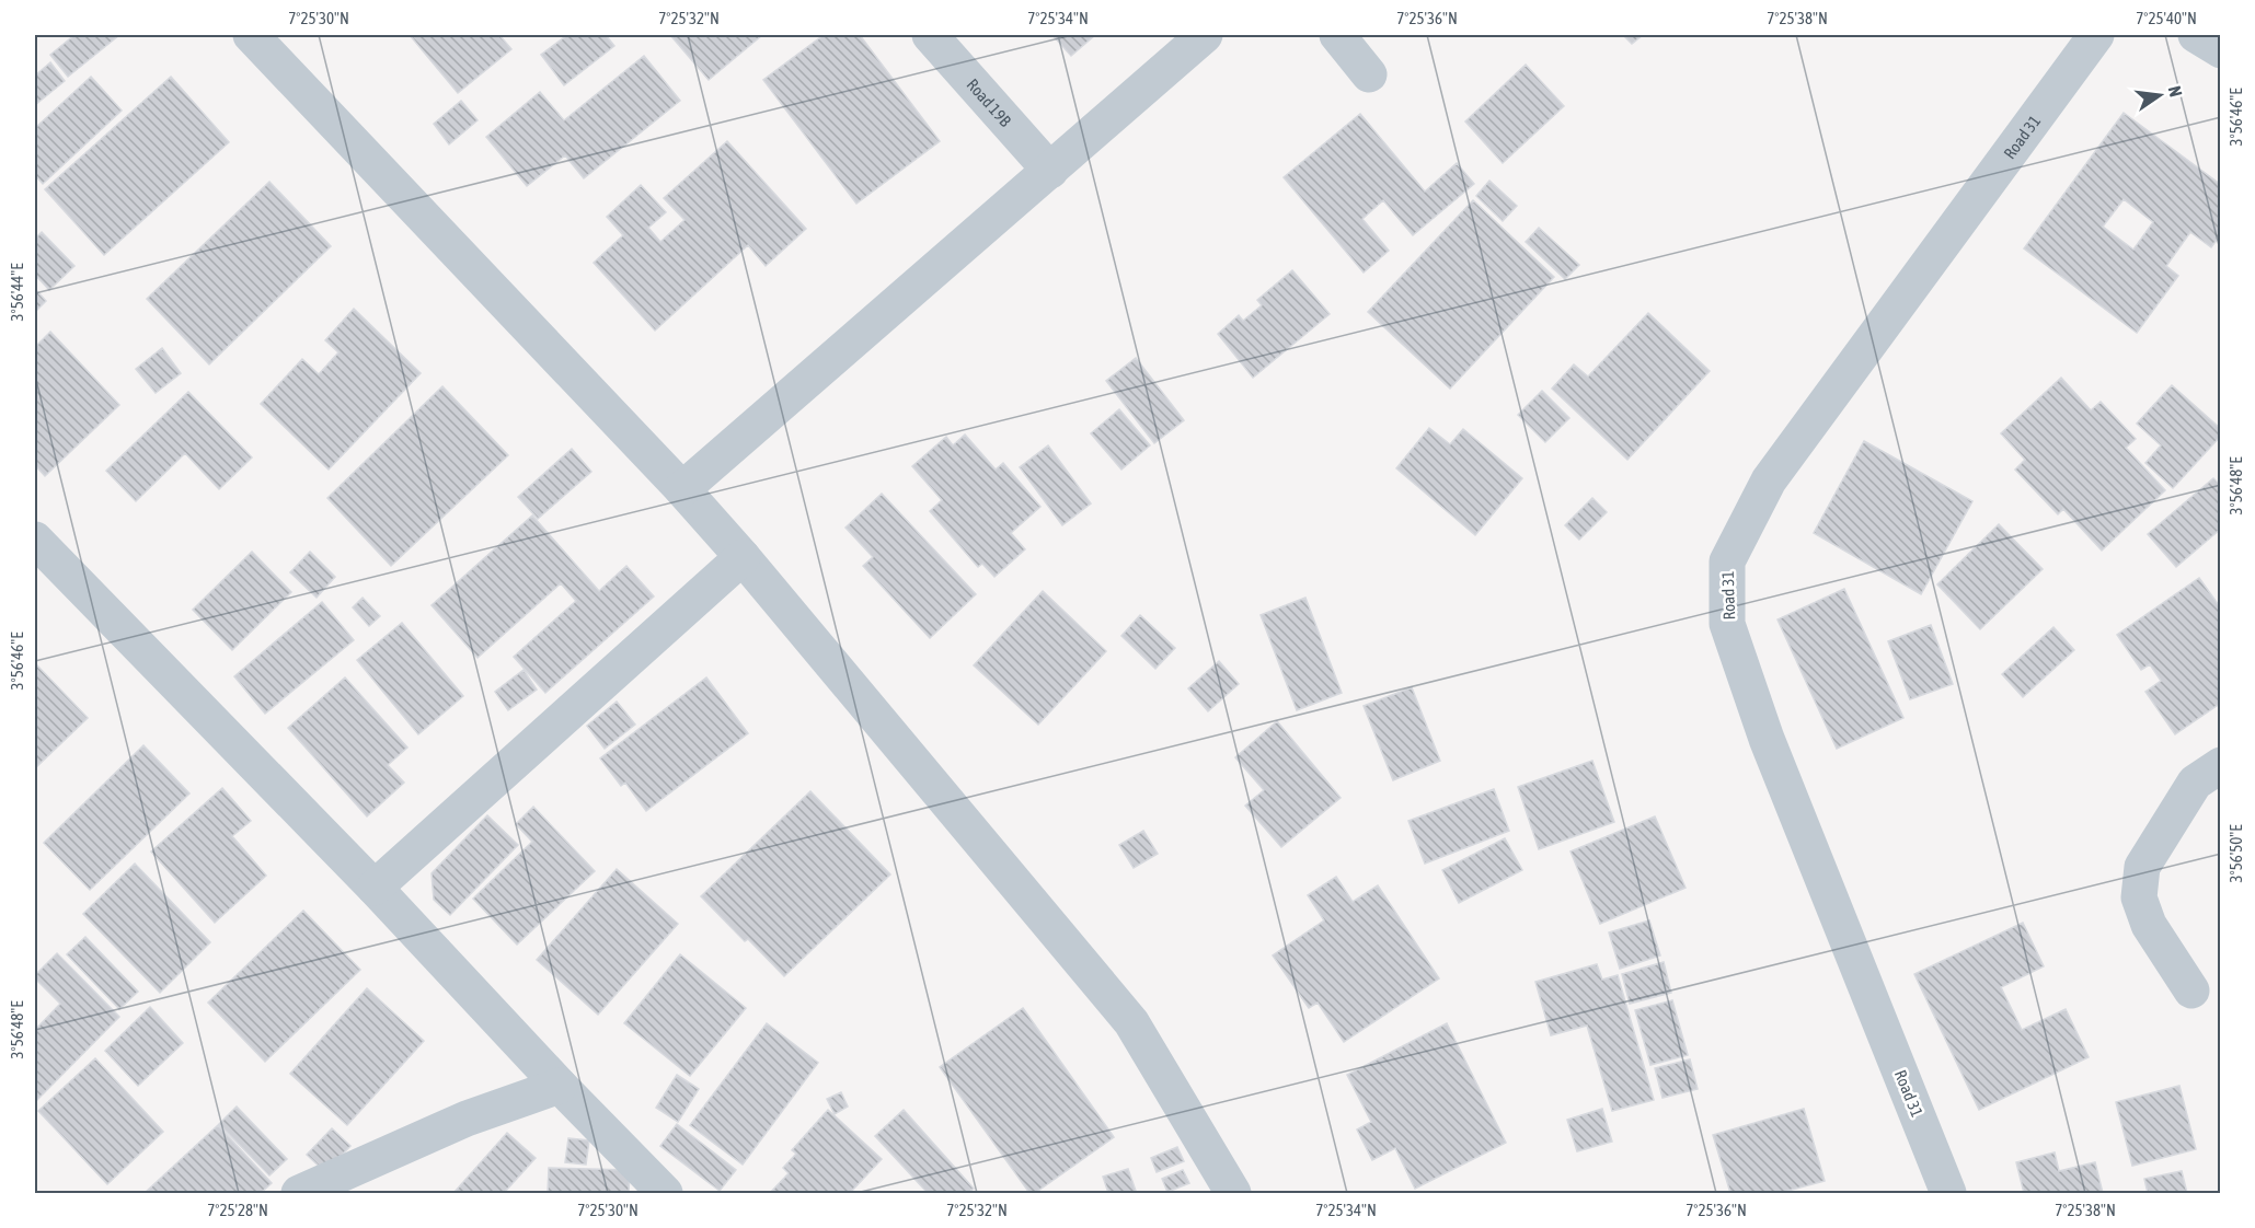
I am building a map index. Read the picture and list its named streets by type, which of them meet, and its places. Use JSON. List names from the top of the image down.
{
  "streets": {
    "street": ["Road 19B", "Road 31"]
  },
  "north": "right",
  "coordinates": [
    "7°25'30\"N",
    "7°25'32\"N",
    "7°25'34\"N",
    "7°25'36\"N",
    "7°25'38\"N",
    "7°25'40\"N",
    "3°56'46\"E",
    "3°56'44\"E",
    "3°56'48\"E",
    "3°56'50\"E",
    "7°25'28\"N"
  ]
}
